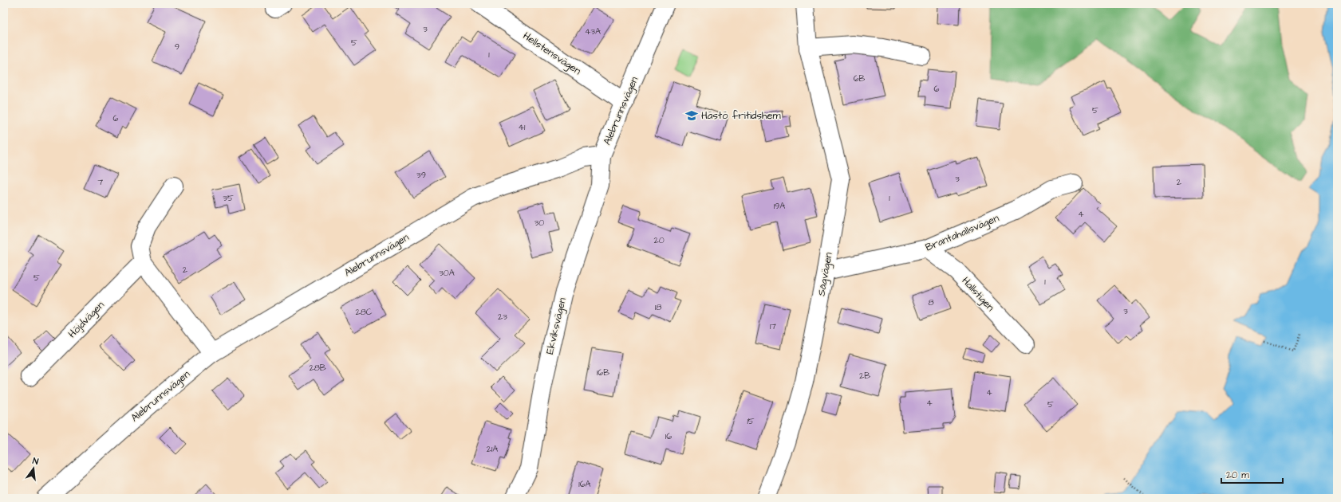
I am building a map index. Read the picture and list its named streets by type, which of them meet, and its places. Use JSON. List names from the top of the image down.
{
  "streets": {
    "street": [
      "Hellstensvägen",
      "Alebrunnsvägen",
      "Brantahallsvägen",
      "Sågvägen",
      "Hallstigen",
      "Höjdvägen",
      "Ekviksvägen"
    ]
  },
  "crossings": [
    ["Hellstensvägen", "Alebrunnsvägen"],
    ["Alebrunnsvägen", "Ekviksvägen"],
    ["Brantahallsvägen", "Sågvägen"],
    ["Brantahallsvägen", "Hallstigen"]
  ],
  "places": {
    "school or university": ["Hästö fritidshem"]
  },
  "house_numbers": [
    "3",
    "43A",
    "5",
    "9",
    "1",
    "6B",
    "6",
    "5",
    "6",
    "41",
    "39",
    "3",
    "7",
    "2",
    "35",
    "1",
    "19A",
    "4",
    "30",
    "20",
    "2",
    "30A",
    "5",
    "1",
    "8",
    "18",
    "3",
    "28C",
    "23",
    "17",
    "28B",
    "16B",
    "2B",
    "4",
    "4",
    "5",
    "15",
    "16",
    "21A",
    "16A"
  ],
  "scale_bar": "20 m",
  "north": "top"
}
